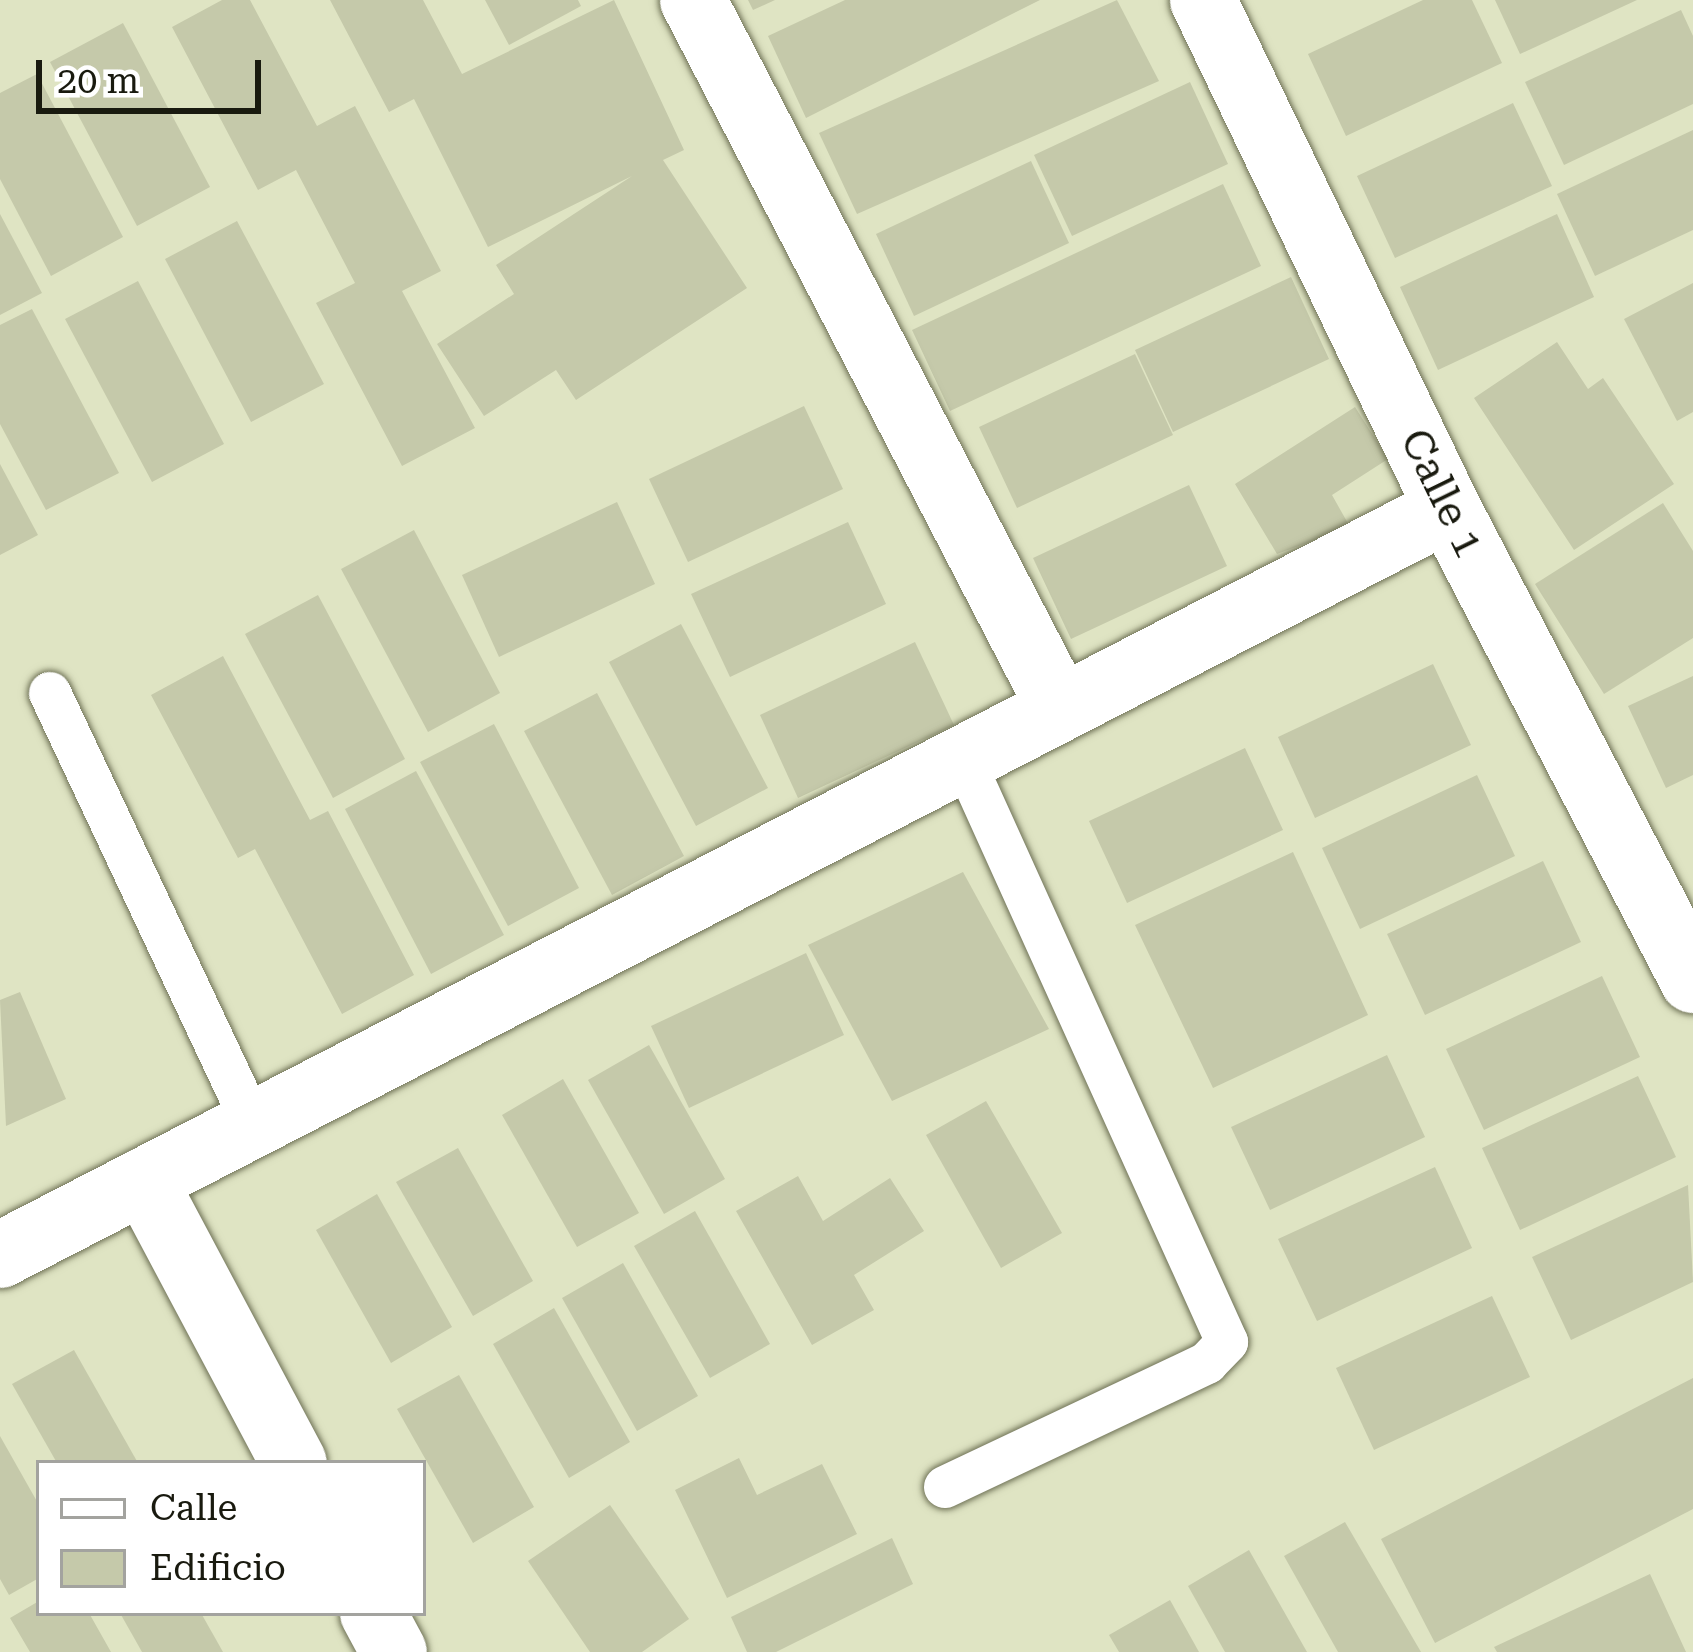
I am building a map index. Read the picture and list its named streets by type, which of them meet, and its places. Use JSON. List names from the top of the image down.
{
  "streets": {
    "street": ["Calle 1"]
  },
  "legend": ["Calle", "Edificio"],
  "scale_bar": "20 m"
}
